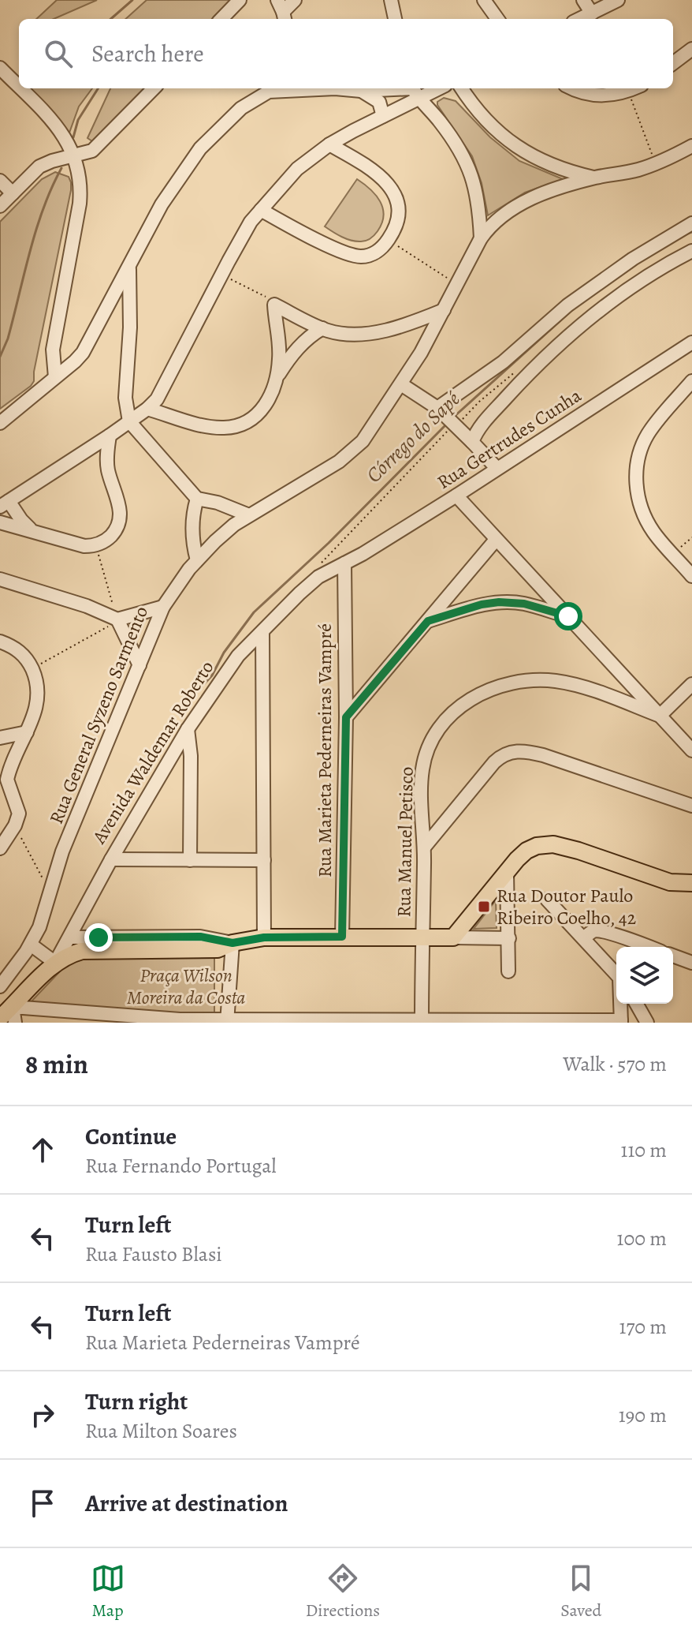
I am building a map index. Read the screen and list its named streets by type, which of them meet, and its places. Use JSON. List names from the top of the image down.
{
  "streets": {
    "main road": ["Avenida Waldemar Roberto"],
    "street": [
      "Rua Gertrudes Cunha",
      "Rua General Syzeno Sarmento",
      "Rua Marieta Pederneiras Vampré",
      "Rua Manuel Petisco"
    ]
  },
  "crossings": [
    ["Rua Gertrudes Cunha", "Rua Marieta Pederneiras Vampré"],
    ["Rua Gertrudes Cunha", "Avenida Waldemar Roberto"],
    ["Rua Marieta Pederneiras Vampré", "Avenida Waldemar Roberto"],
    ["Avenida Waldemar Roberto", "Rua Manuel Petisco"]
  ],
  "water": ["Córrego do Sapé"],
  "parks": ["Praça Wilson Moreira da Costa"],
  "places": {
    "transit": ["Rua Doutor Paulo Ribeiro Coelho, 42"]
  },
  "page": {
    "search": "Search here",
    "heading": ["8 min", "Walk · 570 m"],
    "list": [
      ["Continue", "Rua Fernando Portugal", "110 m"],
      ["Turn left", "Rua Fausto Blasi", "100 m"],
      ["Turn left", "Rua Marieta Pederneiras Vampré", "170 m"],
      ["Turn right", "Rua Milton Soares", "190 m"],
      "Arrive at destination"
    ],
    "nav": ["Map", "Directions", "Saved"]
  }
}
